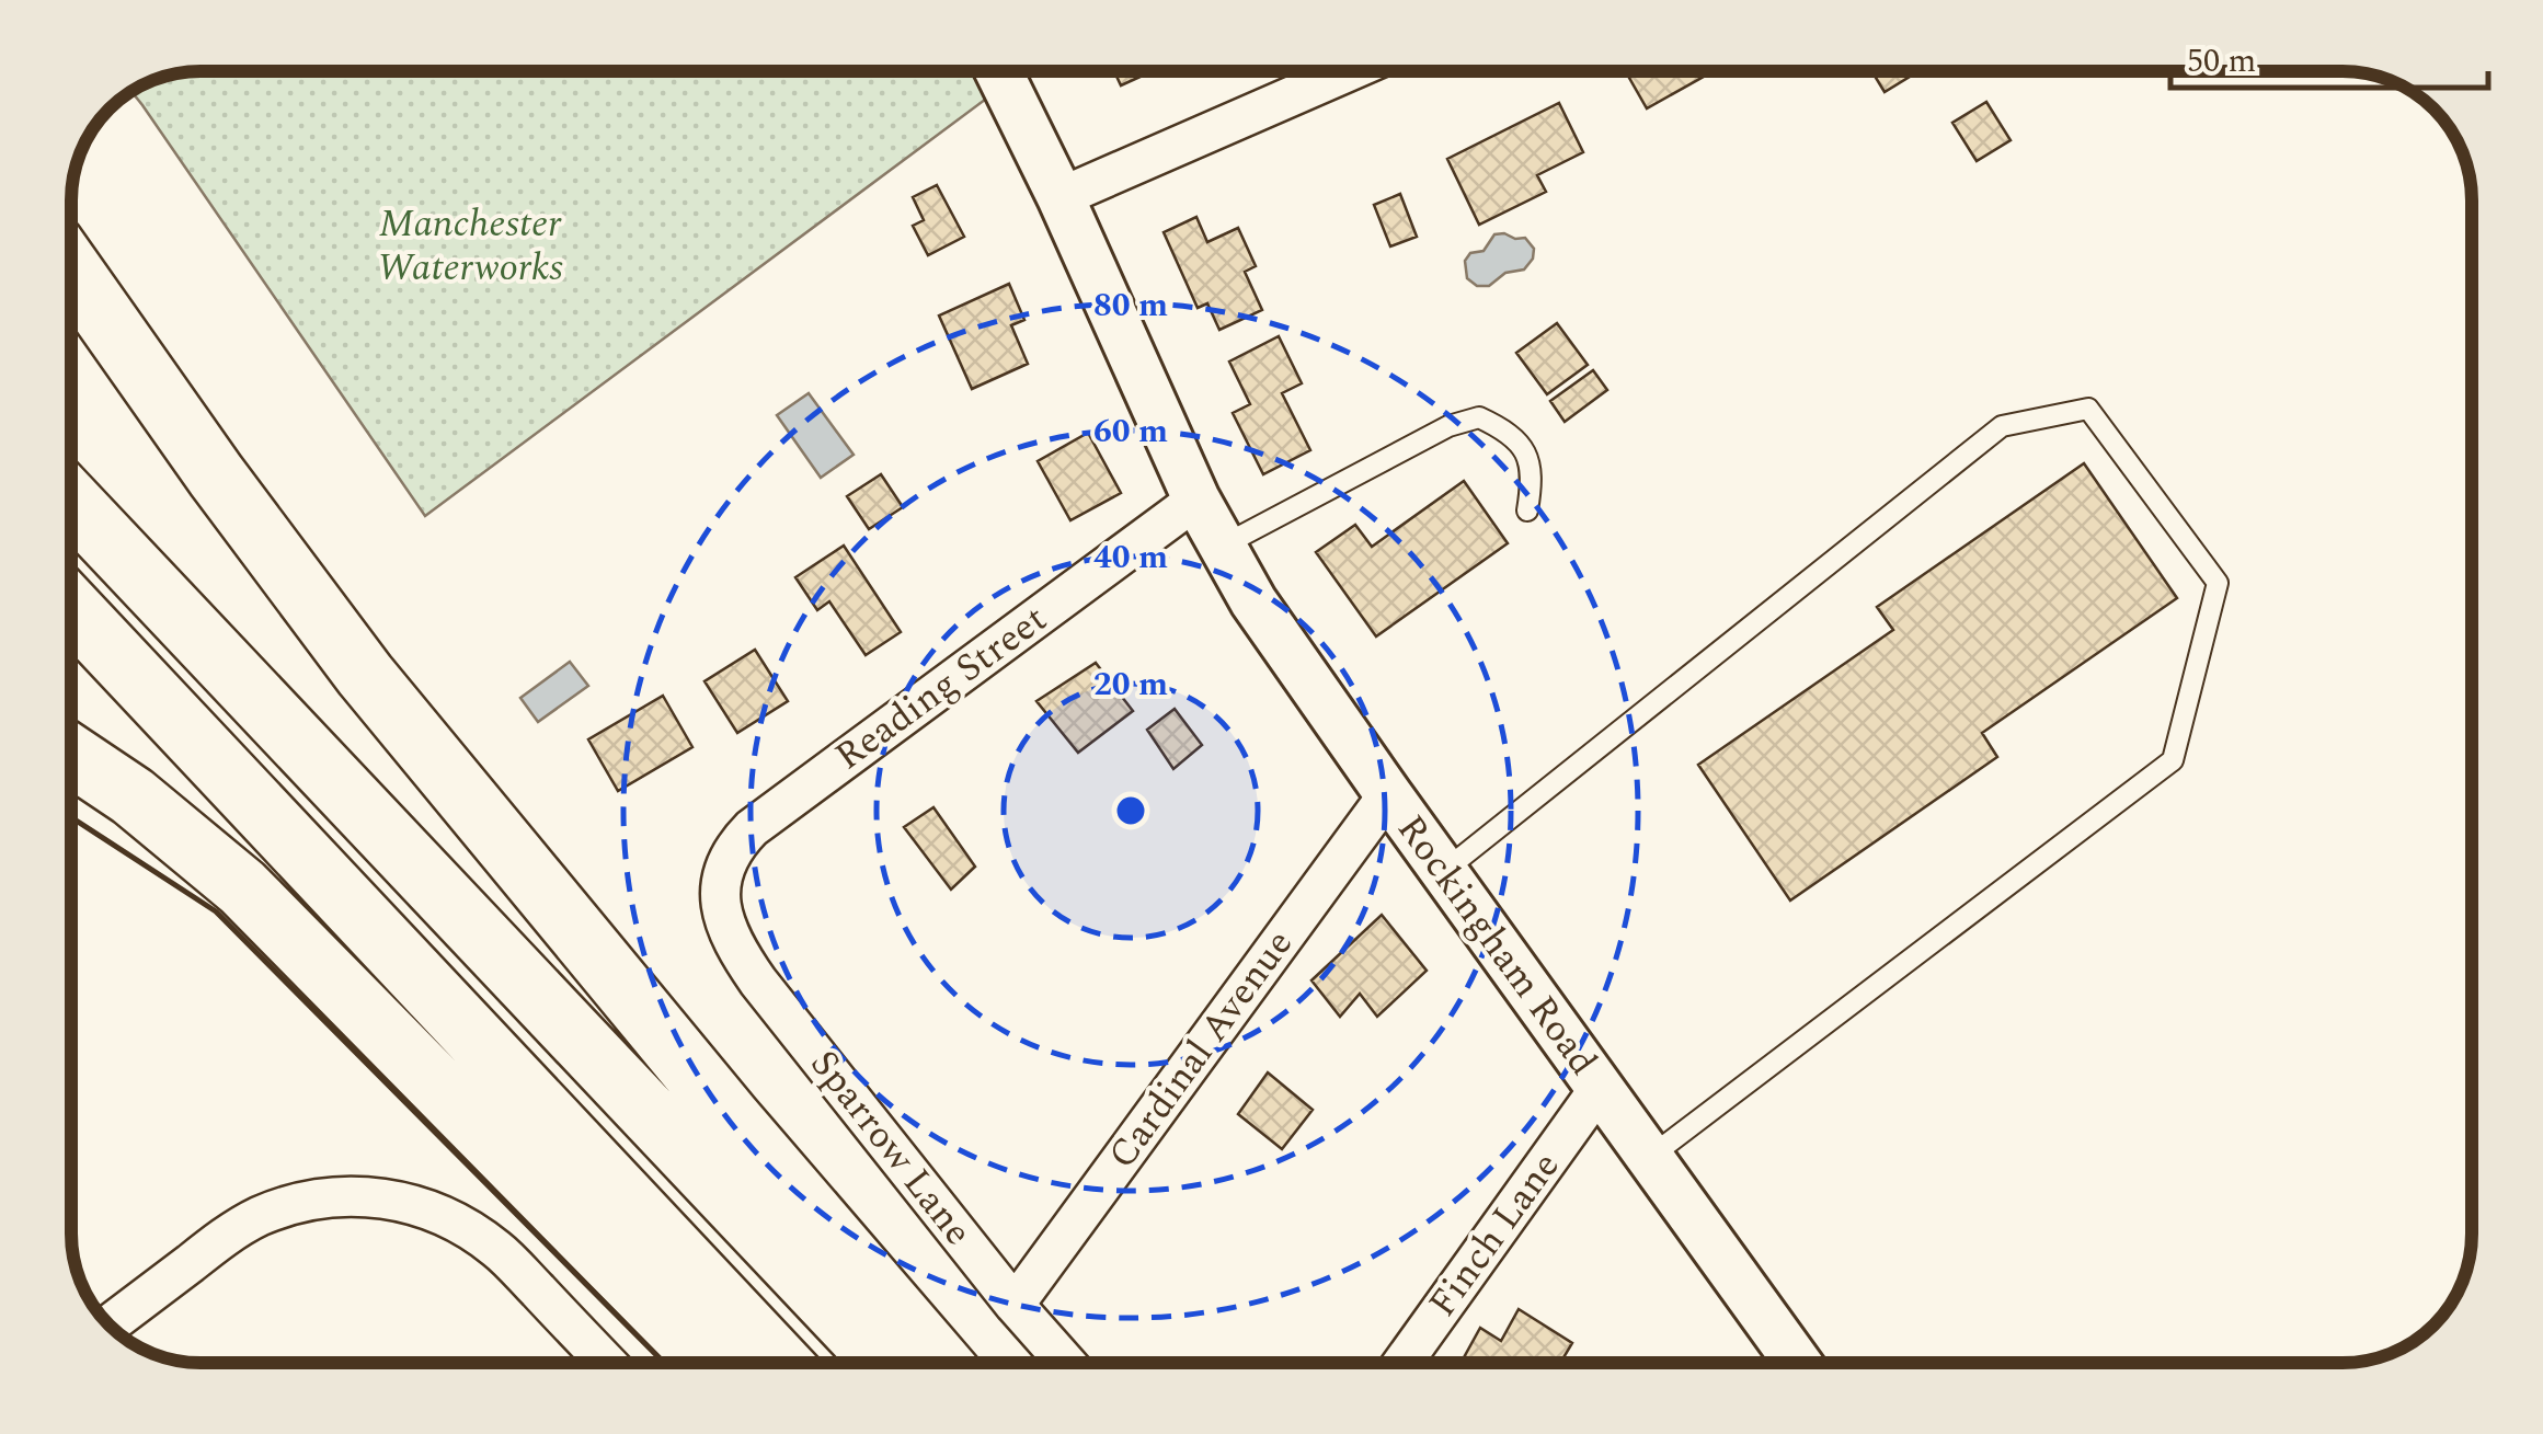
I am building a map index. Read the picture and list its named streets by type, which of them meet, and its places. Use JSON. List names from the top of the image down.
{
  "streets": {
    "street": [
      "Reading Street",
      "Rockingham Road",
      "Cardinal Avenue",
      "Sparrow Lane",
      "Finch Lane"
    ]
  },
  "crossings": [
    ["Reading Street", "Rockingham Road"],
    ["Reading Street", "Sparrow Lane"],
    ["Rockingham Road", "Cardinal Avenue"],
    ["Rockingham Road", "Finch Lane"],
    ["Cardinal Avenue", "Sparrow Lane"]
  ],
  "parks": ["Manchester Waterworks"],
  "scale_bar": "50 m",
  "rings": [
    "80 m",
    "60 m",
    "40 m",
    "20 m"
  ]
}
